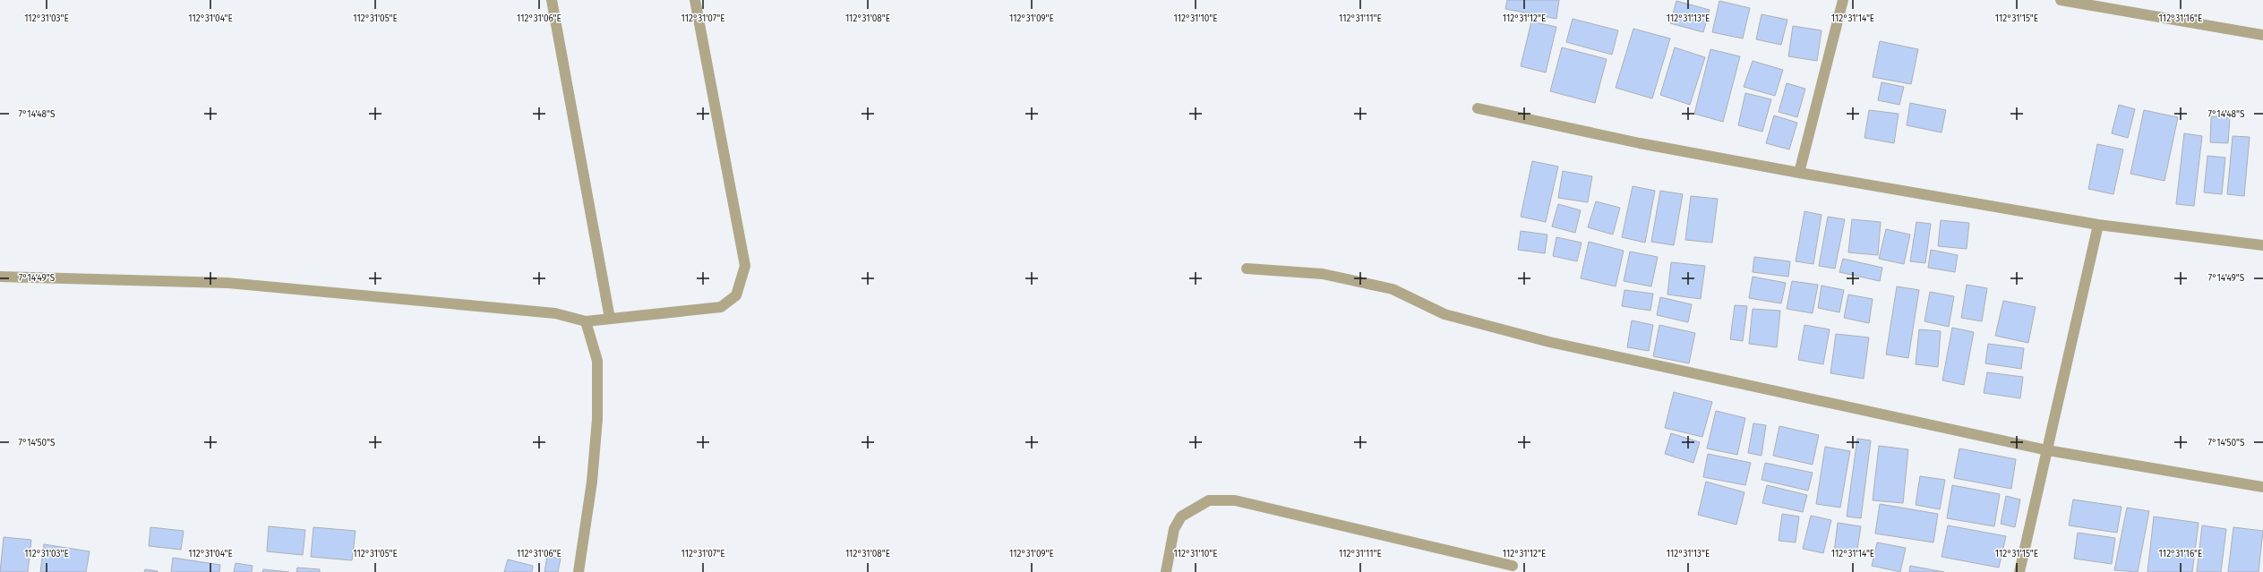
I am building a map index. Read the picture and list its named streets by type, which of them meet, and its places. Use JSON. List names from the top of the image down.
{
  "coordinates": [
    "112°31'03\"E",
    "112°31'04\"E",
    "112°31'05\"E",
    "112°31'06\"E",
    "112°31'07\"E",
    "112°31'08\"E",
    "112°31'09\"E",
    "112°31'10\"E",
    "112°31'11\"E",
    "112°31'12\"E",
    "112°31'13\"E",
    "112°31'14\"E",
    "112°31'15\"E",
    "112°31'16\"E",
    "7°14'48\"S",
    "7°14'49\"S",
    "7°14'50\"S"
  ]
}
